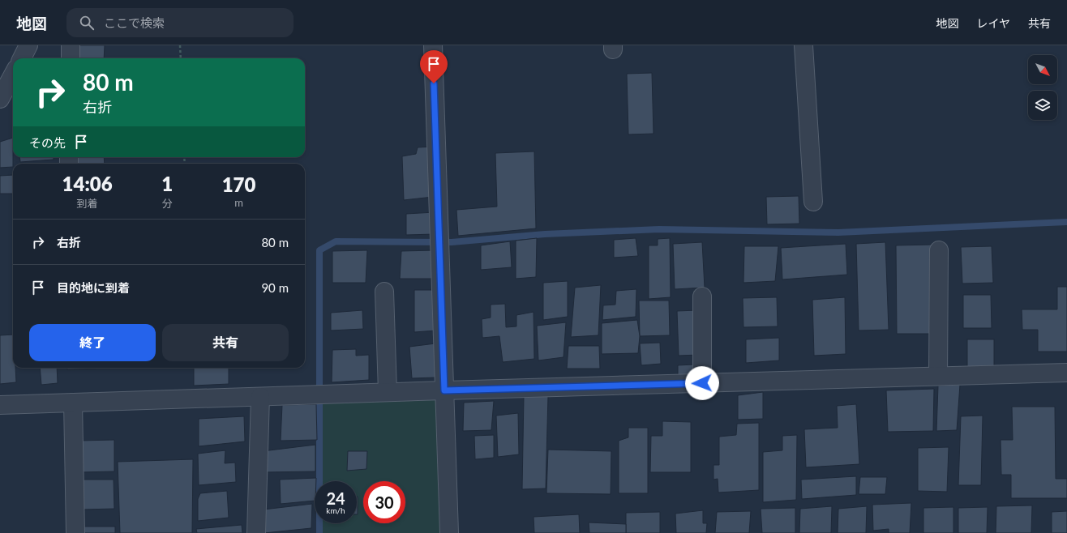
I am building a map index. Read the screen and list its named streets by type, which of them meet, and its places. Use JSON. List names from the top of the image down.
{
  "north": "bottom right",
  "page": {
    "header": "地図",
    "search": "ここで検索",
    "nav": ["地図", "レイヤ", "共有"],
    "turn": ["80 m", "右折"],
    "then": "その先",
    "eta": [
      "14:06",
      "到着",
      "1",
      "分",
      "170",
      "m"
    ],
    "list": [
      {
        "name": "右折",
        "value": "80 m"
      },
      {
        "name": "目的地に到着",
        "value": "90 m"
      }
    ],
    "buttons": ["終了", "共有"],
    "speed": "24 km/h",
    "limit": "30"
  }
}
